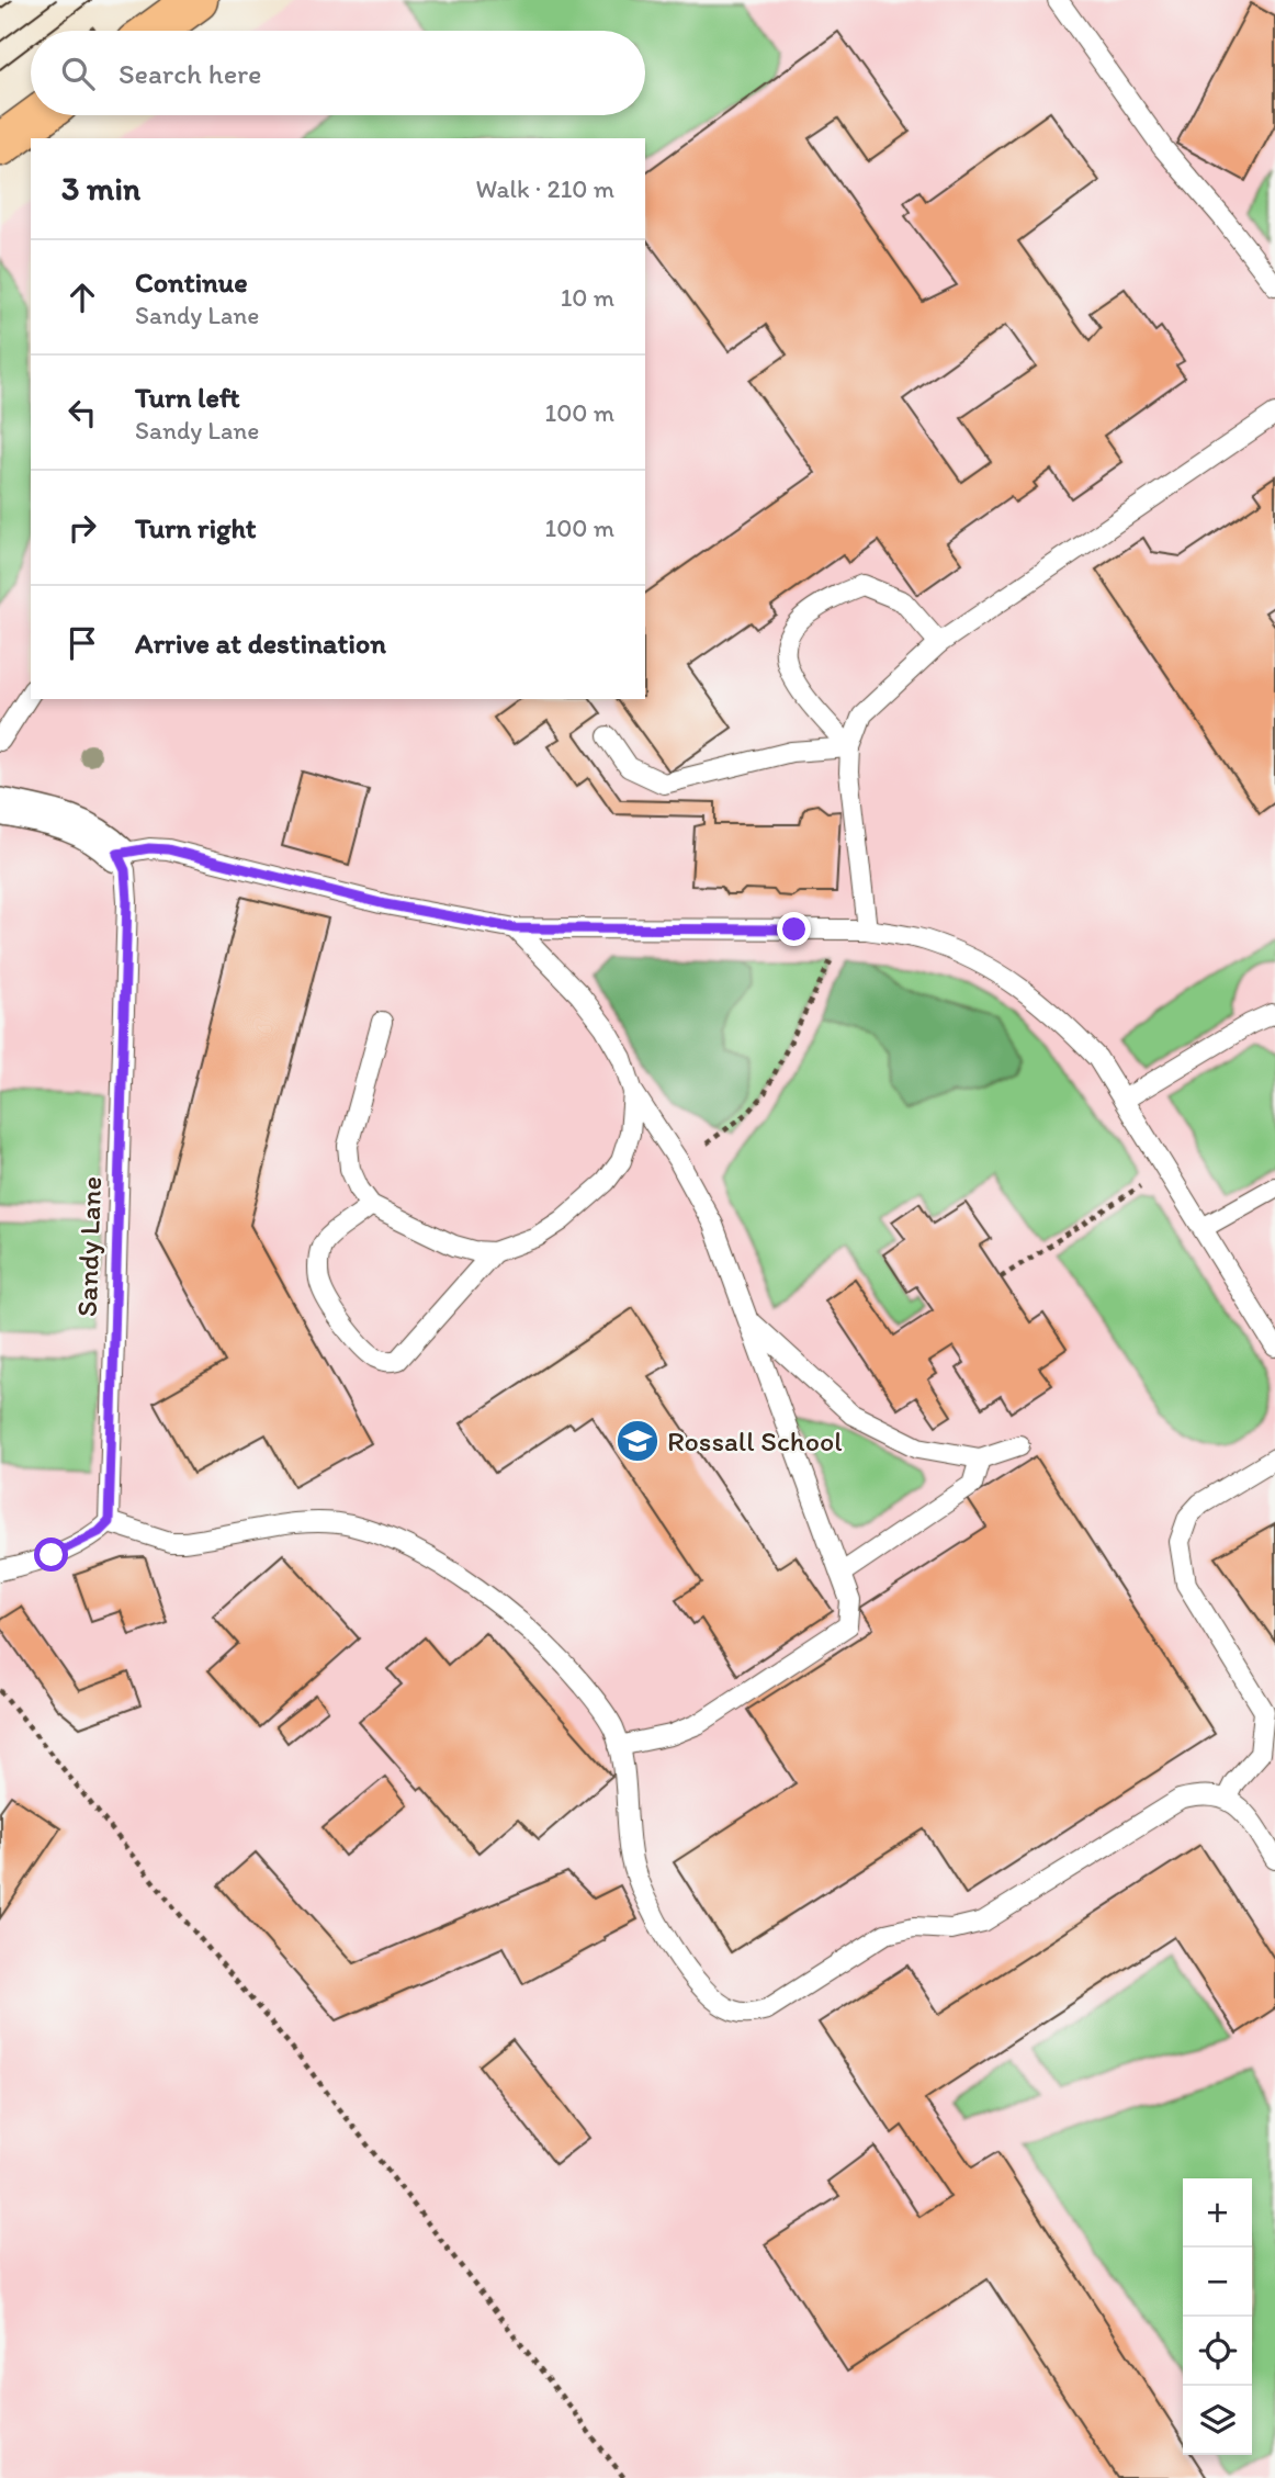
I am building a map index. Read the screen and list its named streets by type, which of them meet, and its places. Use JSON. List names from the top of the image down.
{
  "streets": {
    "lane": ["Sandy Lane"]
  },
  "places": {
    "school or university": ["Rossall School"]
  },
  "page": {
    "search": "Search here",
    "heading": ["3 min", "Walk · 210 m"],
    "list": [
      ["Continue", "Sandy Lane", "10 m"],
      ["Turn left", "Sandy Lane", "100 m"],
      ["Turn right", "100 m"],
      "Arrive at destination"
    ],
    "map_buttons": ["+", "−"]
  }
}
